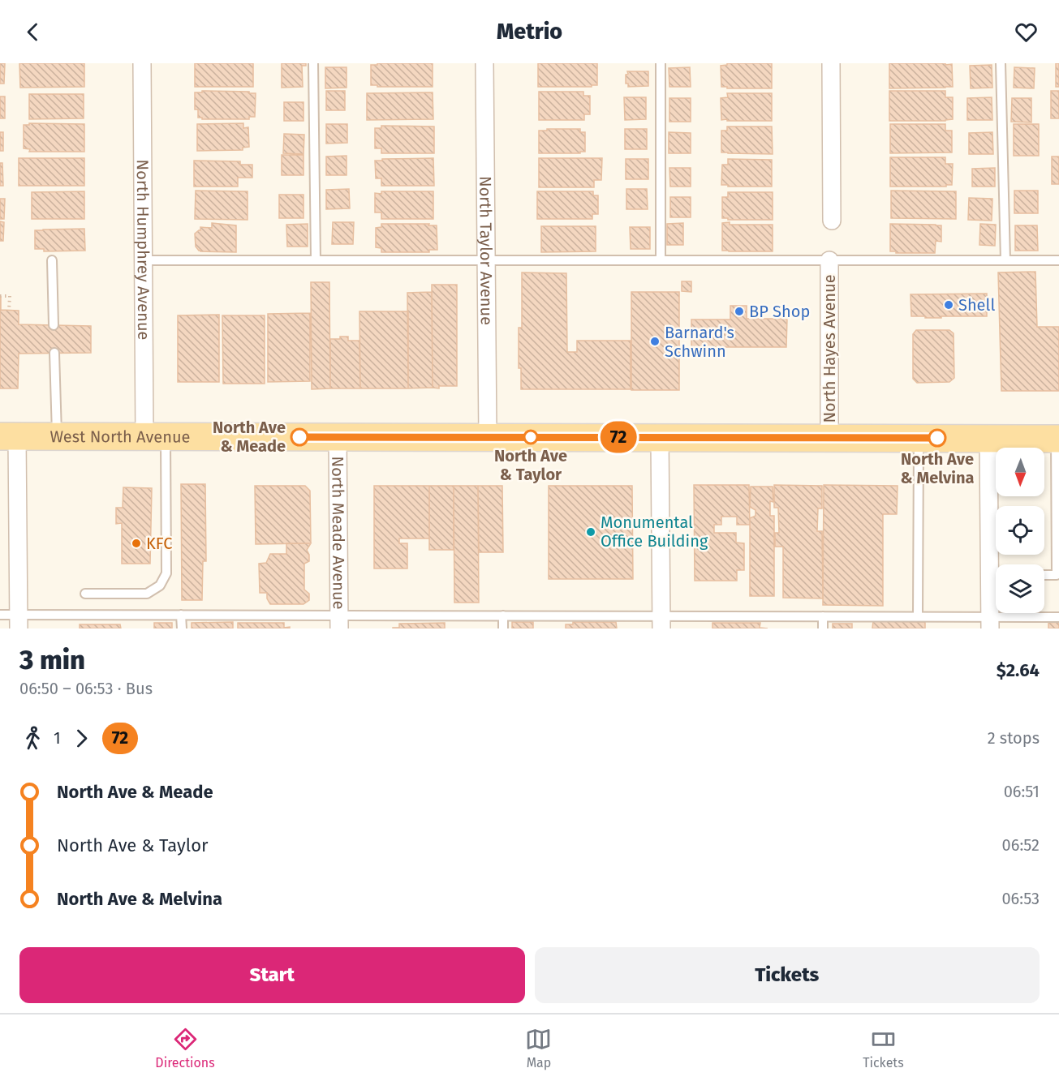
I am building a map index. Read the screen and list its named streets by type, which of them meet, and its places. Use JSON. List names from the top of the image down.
{
  "streets": {
    "main road": ["West North Avenue"],
    "street": [
      "North Humphrey Avenue",
      "North Taylor Avenue",
      "North Hayes Avenue",
      "North Meade Avenue"
    ]
  },
  "crossings": [
    ["North Humphrey Avenue", "West North Avenue"],
    ["North Taylor Avenue", "West North Avenue"],
    ["North Hayes Avenue", "West North Avenue"],
    ["West North Avenue", "North Meade Avenue"]
  ],
  "places": [
    "Shell",
    "BP Shop",
    "Barnard's Schwinn",
    "North Ave & Meade",
    "North Ave & Taylor",
    "North Ave & Melvina",
    "Monumental Office Building",
    "KFC"
  ],
  "lines": ["bus line 72"],
  "north": "bottom",
  "page": {
    "header": "Metrio",
    "on_map": "72",
    "heading": ["3 min", "06:50 – 06:53 · Bus", "$2.64"],
    "legs": ["1", "72", "2 stops"],
    "list": [
      {
        "name": "North Ave & Meade",
        "value": "06:51"
      },
      {
        "name": "North Ave & Taylor",
        "value": "06:52"
      },
      {
        "name": "North Ave & Melvina",
        "value": "06:53"
      }
    ],
    "buttons": ["Start", "Tickets"],
    "tabs": ["Directions", "Map", "Tickets"]
  }
}
